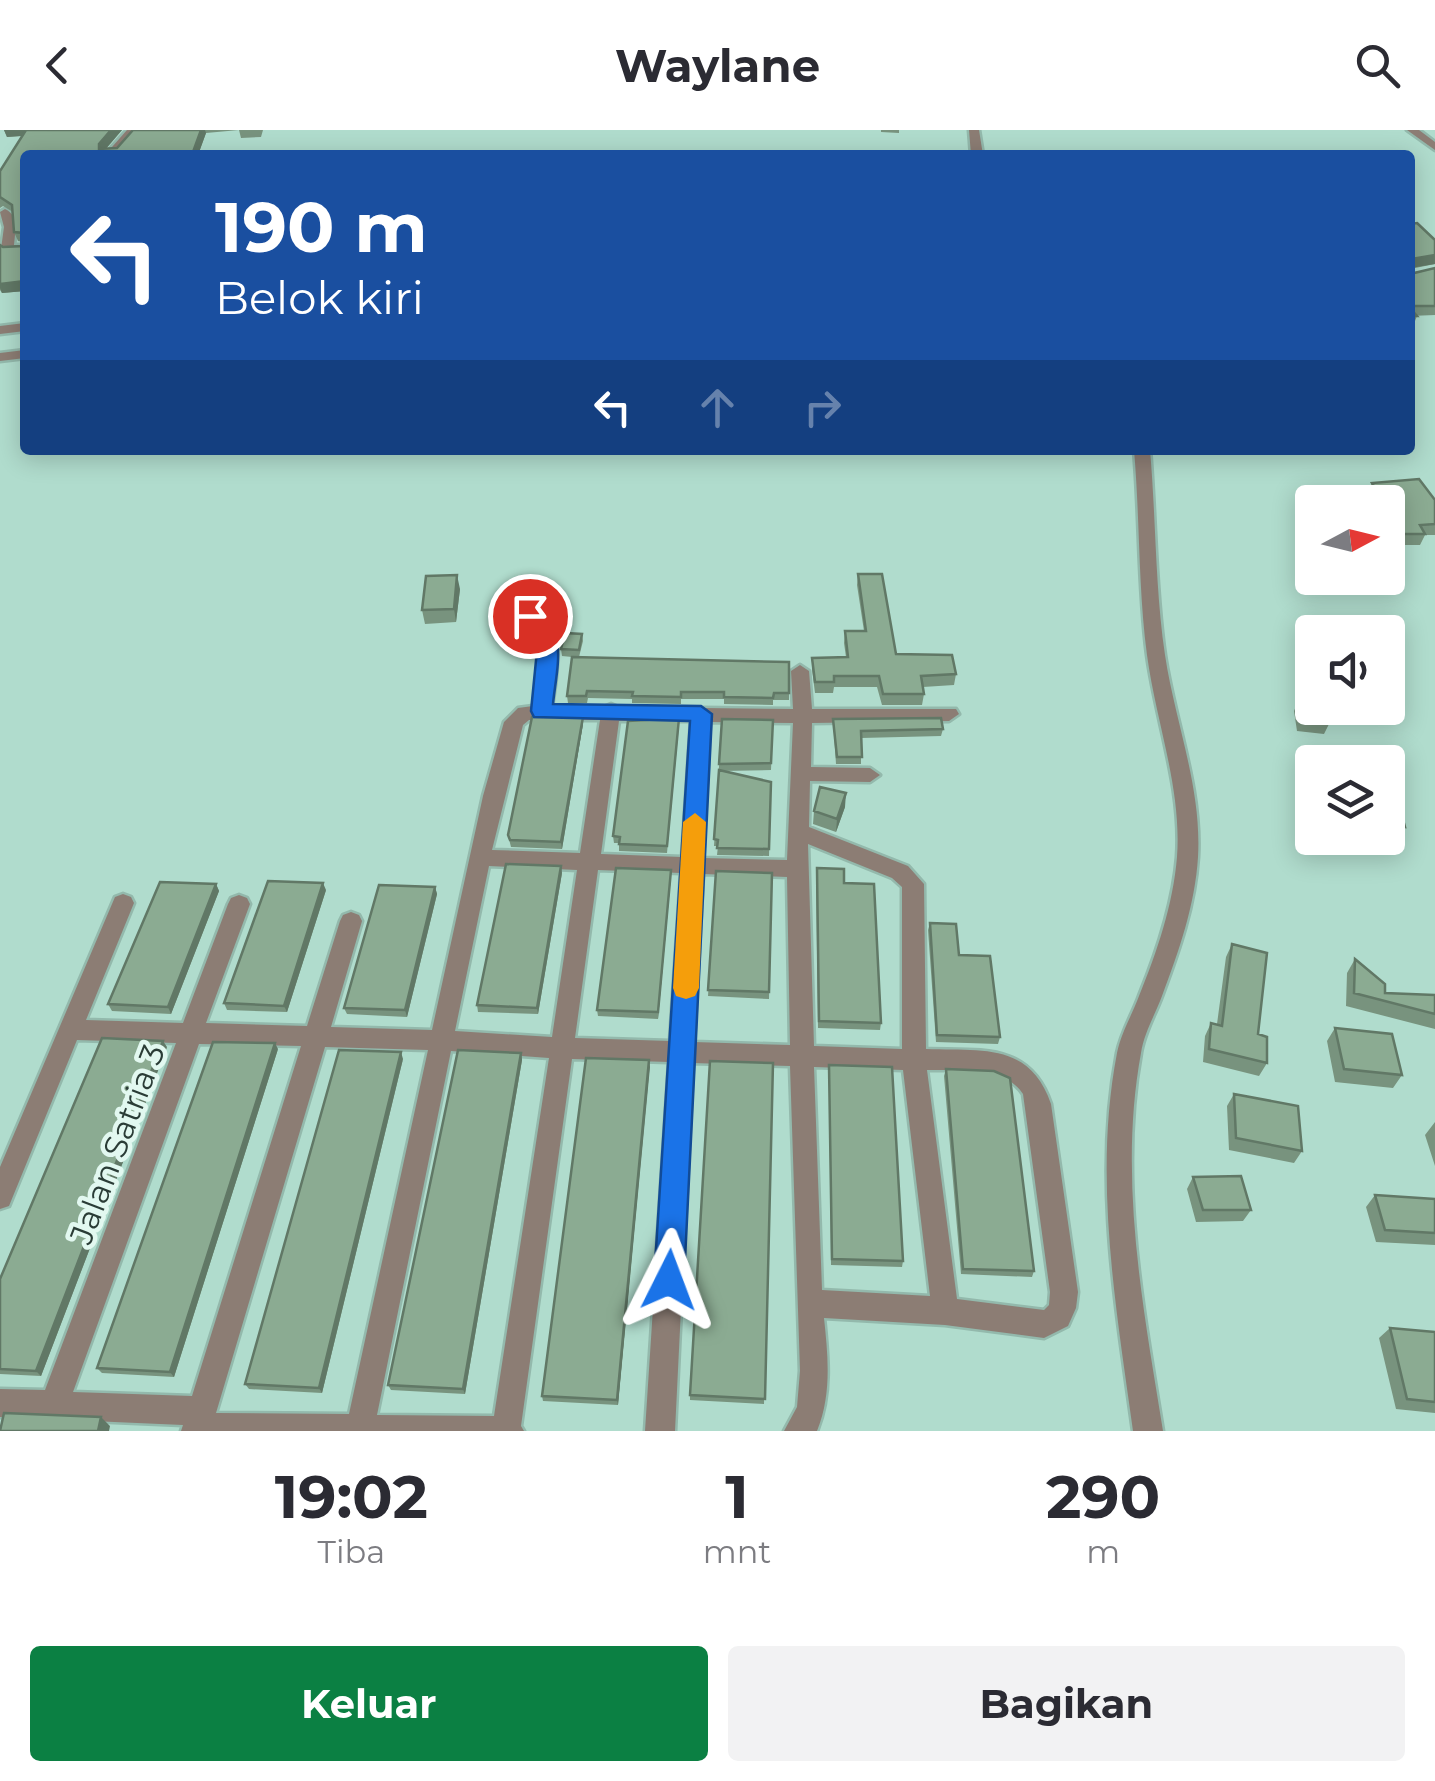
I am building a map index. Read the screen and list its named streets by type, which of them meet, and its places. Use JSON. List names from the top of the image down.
{
  "streets": {
    "street": ["Jalan Satria 3"]
  },
  "north": "right",
  "page": {
    "header": "Waylane",
    "turn": ["190 m", "Belok kiri"],
    "eta": [
      "19:02",
      "Tiba",
      "1",
      "mnt",
      "290",
      "m"
    ],
    "buttons": ["Keluar", "Bagikan"]
  }
}
